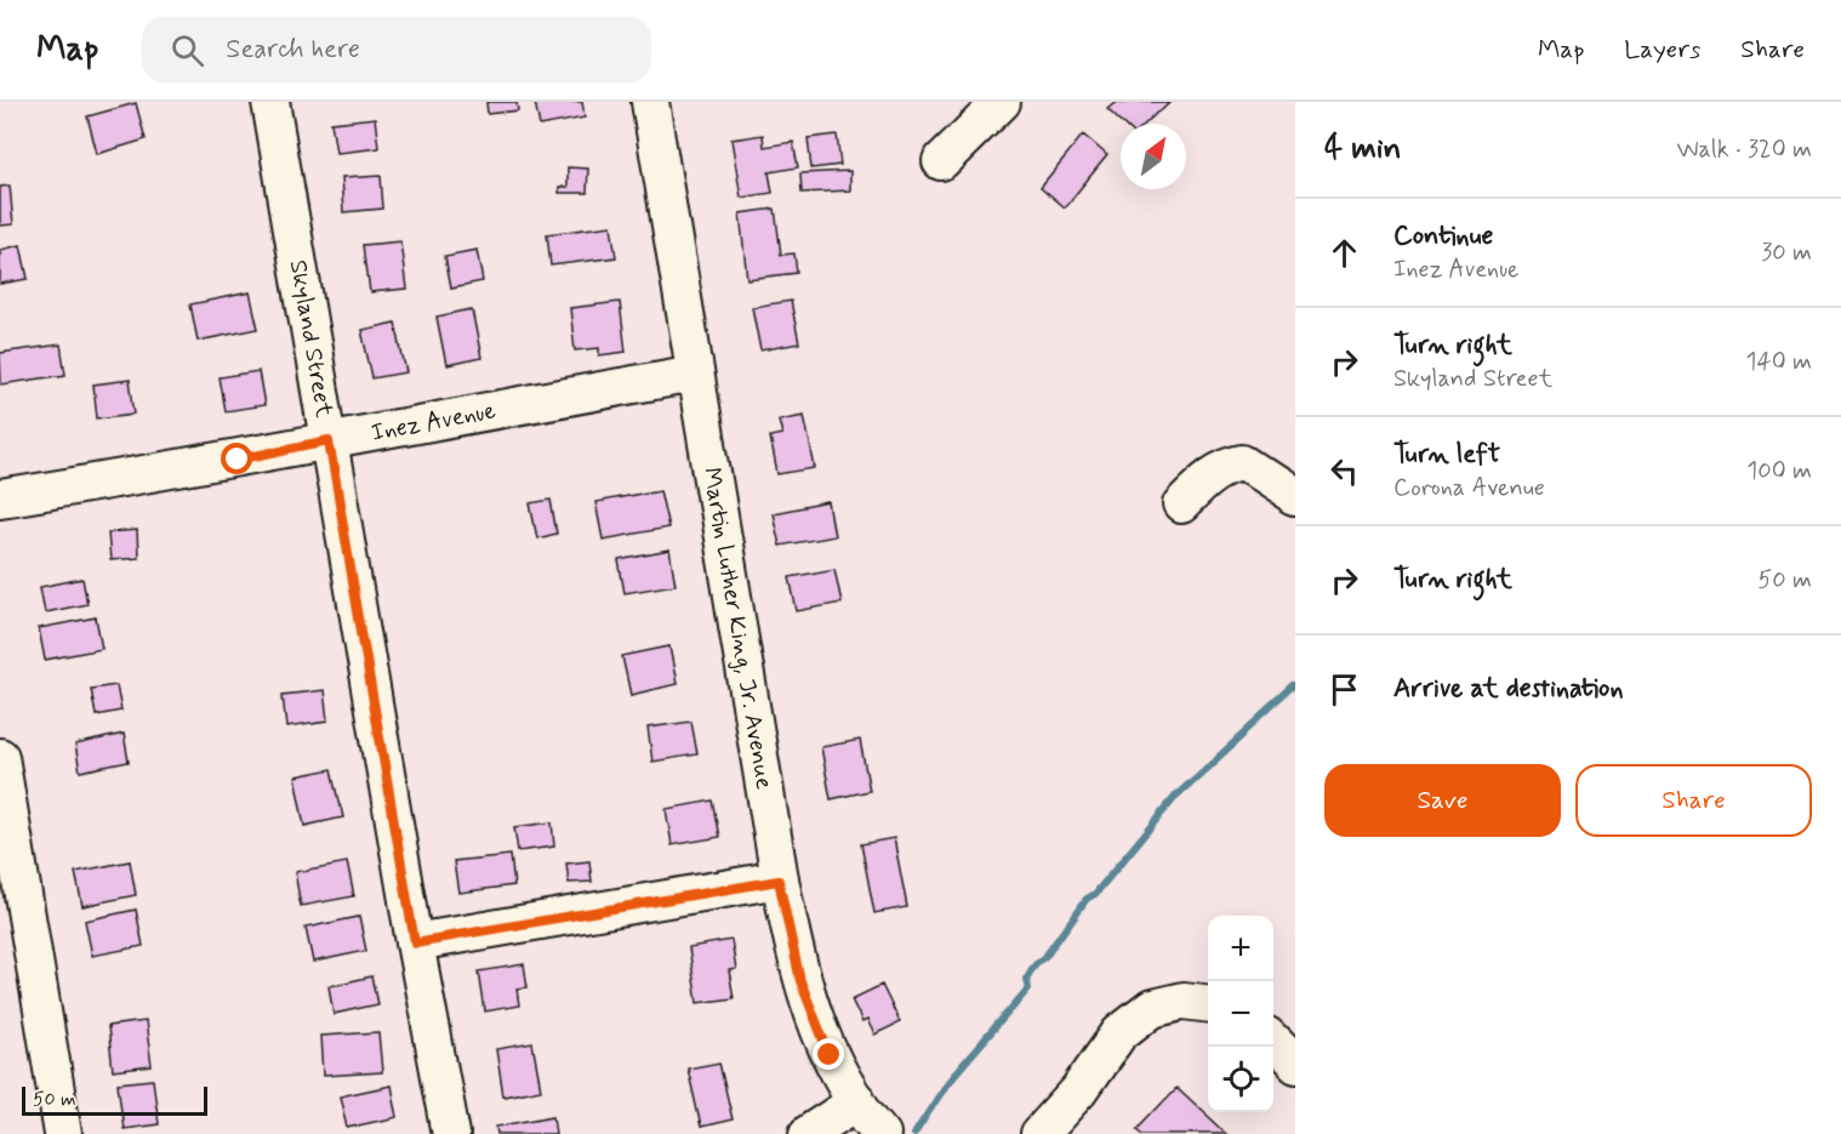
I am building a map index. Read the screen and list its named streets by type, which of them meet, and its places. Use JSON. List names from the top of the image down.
{
  "streets": {
    "street": ["Skyland Street", "Inez Avenue", "Martin Luther King, Jr. Avenue"]
  },
  "crossings": [
    ["Skyland Street", "Inez Avenue"],
    ["Inez Avenue", "Martin Luther King, Jr. Avenue"]
  ],
  "scale_bar": "50 m",
  "north": "top right",
  "page": {
    "header": "Map",
    "search": "Search here",
    "nav": ["Map", "Layers", "Share"],
    "heading": ["4 min", "Walk · 320 m"],
    "list": [
      ["Continue", "Inez Avenue", "30 m"],
      ["Turn right", "Skyland Street", "140 m"],
      ["Turn left", "Corona Avenue", "100 m"],
      ["Turn right", "50 m"],
      "Arrive at destination"
    ],
    "buttons": ["Save", "Share"],
    "map_buttons": ["+", "−"],
    "scale": "50 m"
  }
}
